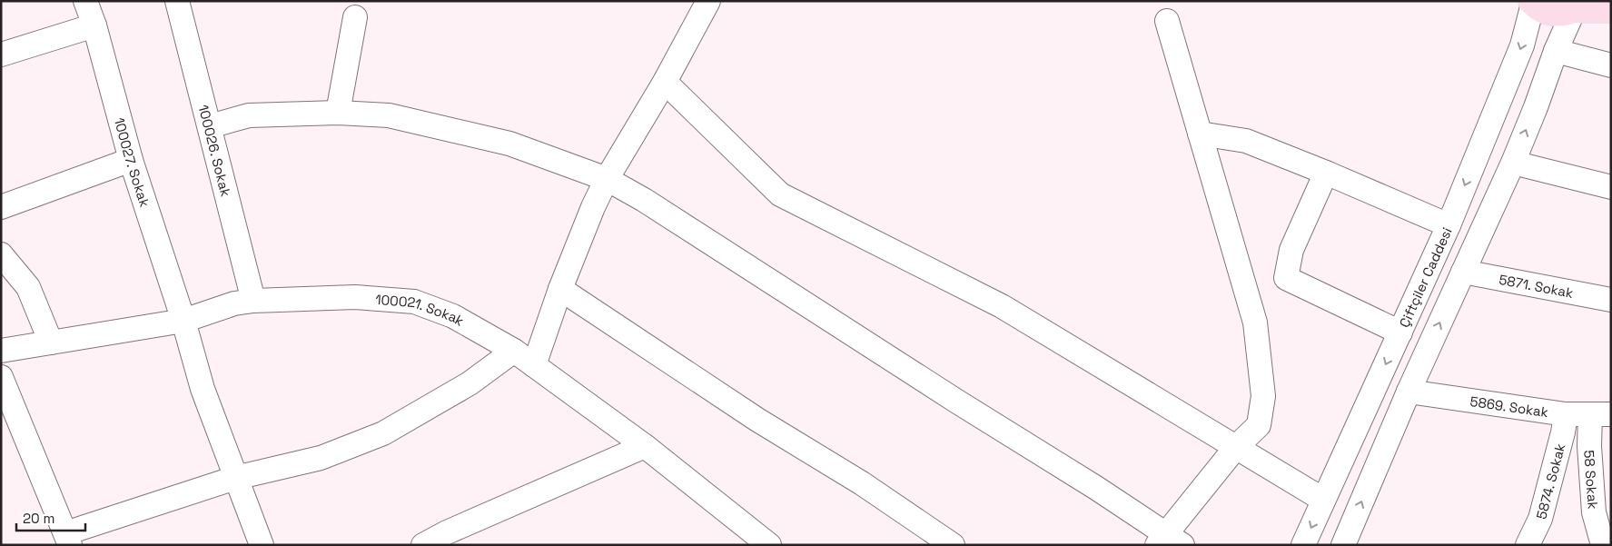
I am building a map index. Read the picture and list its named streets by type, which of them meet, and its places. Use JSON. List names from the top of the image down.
{
  "streets": {
    "street": [
      "100026. Sokak",
      "100027. Sokak",
      "Çiftçiler Caddesi",
      "5871. Sokak",
      "100021. Sokak",
      "5869. Sokak",
      "58 Sokak",
      "5874. Sokak"
    ]
  },
  "crossings": [
    ["100026. Sokak", "100021. Sokak"],
    ["100027. Sokak", "100021. Sokak"],
    ["5869. Sokak", "58 Sokak"],
    ["5869. Sokak", "5874. Sokak"]
  ],
  "scale_bar": "20 m"
}
